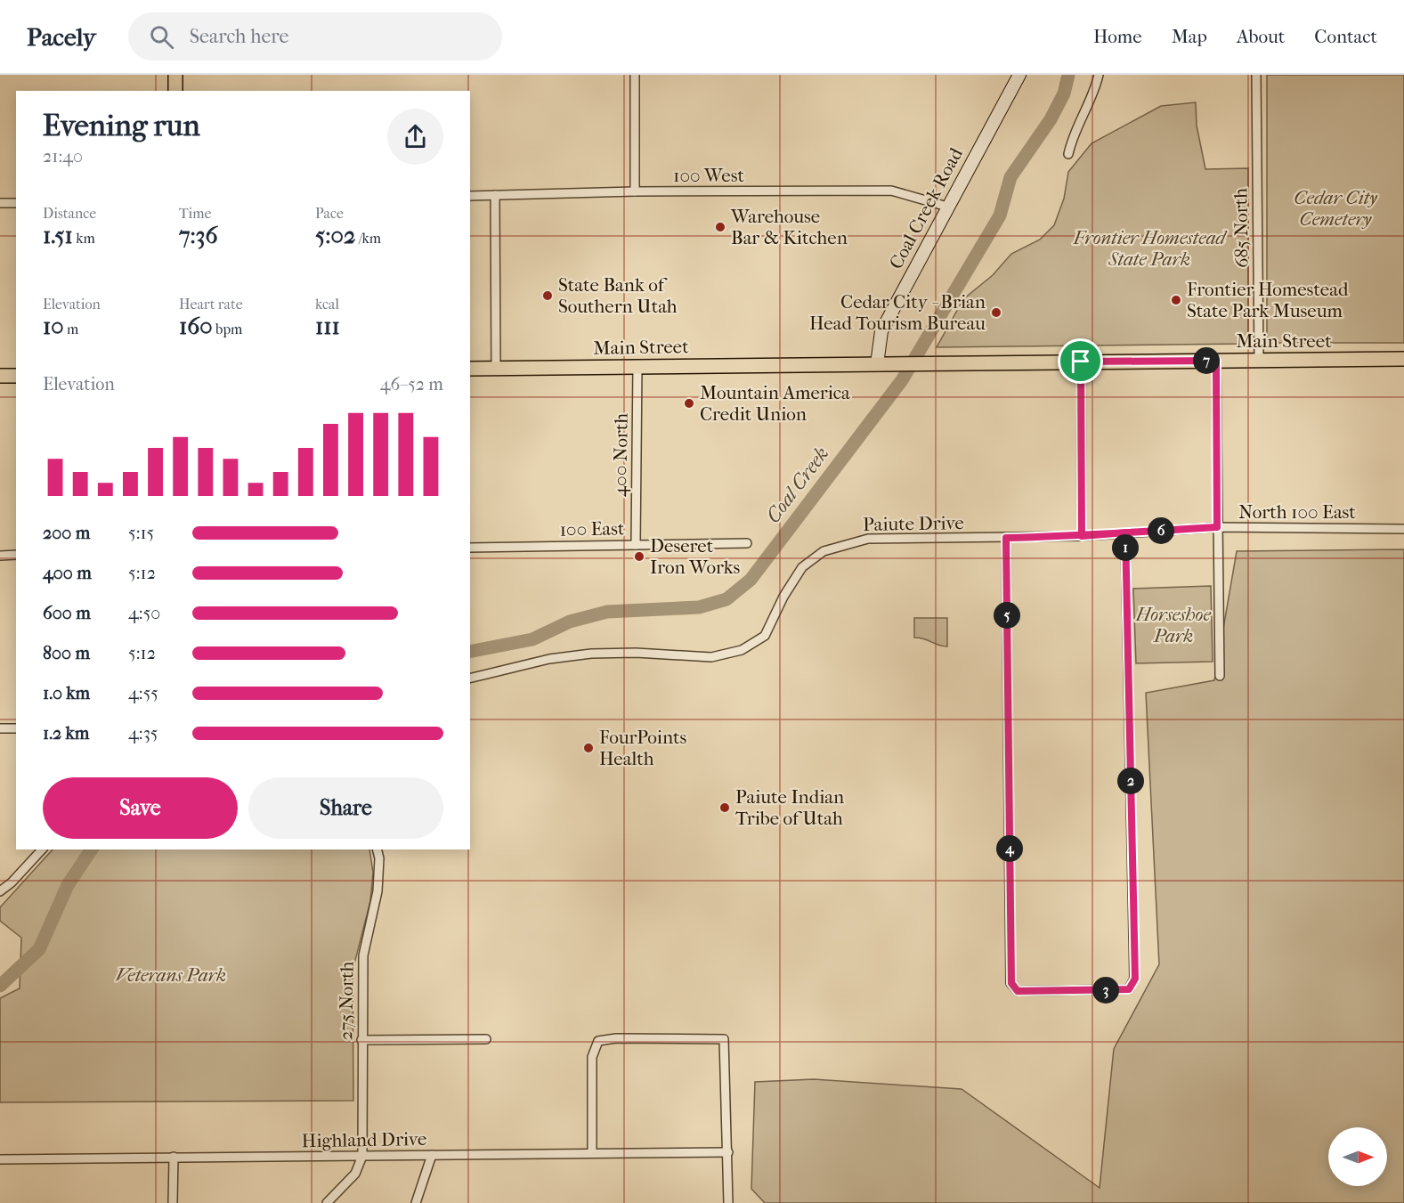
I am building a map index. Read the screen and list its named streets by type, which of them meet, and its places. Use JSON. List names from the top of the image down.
{
  "streets": {
    "main road": ["Coal Creek Road", "Main Street"],
    "street": [
      "100 West",
      "685 North",
      "400 North",
      "North 100 East",
      "Paiute Drive",
      "100 East",
      "275 North",
      "Highland Drive"
    ]
  },
  "crossings": [
    ["100 West", "Coal Creek Road"],
    ["Coal Creek Road", "Main Street"],
    ["685 North", "Main Street"],
    ["Main Street", "400 North"],
    ["400 North", "100 East"],
    ["North 100 East", "Paiute Drive"],
    ["275 North", "Highland Drive"]
  ],
  "water": ["Coal Creek"],
  "parks": [
    "Cedar City Cemetery",
    "Frontier Homestead State Park",
    "Horseshoe Park",
    "Veterans Park"
  ],
  "places": [
    "Warehouse Bar & Kitchen",
    "State Bank of Southern Utah",
    "Frontier Homestead State Park Museum",
    "Cedar City - Brian Head Tourism Bureau",
    "Mountain America Credit Union",
    "Deseret Iron Works",
    "FourPoints Health",
    "Paiute Indian Tribe of Utah"
  ],
  "north": "right",
  "page": {
    "header": "Pacely",
    "search": "Search here",
    "nav": [
      "Home",
      "Map",
      "About",
      "Contact"
    ],
    "heading": ["Evening run", "21:40"],
    "stats": [
      ["Distance", "1.51 km"],
      ["Time", "7:36"],
      ["Pace", "5:02 /km"],
      ["Elevation", "10 m"],
      ["Heart rate", "160 bpm"],
      ["kcal", "111"]
    ],
    "pins": [
      "7",
      "6",
      "1",
      "5",
      "2",
      "4",
      "3"
    ],
    "chart": ["Elevation", "46–52 m"],
    "list": [
      {
        "name": "200 m",
        "note": "5:15"
      },
      {
        "name": "400 m",
        "note": "5:12"
      },
      {
        "name": "600 m",
        "note": "4:50"
      },
      {
        "name": "800 m",
        "note": "5:12"
      },
      {
        "name": "1.0 km",
        "note": "4:55"
      },
      {
        "name": "1.2 km",
        "note": "4:35"
      }
    ],
    "buttons": ["Save", "Share"]
  }
}
